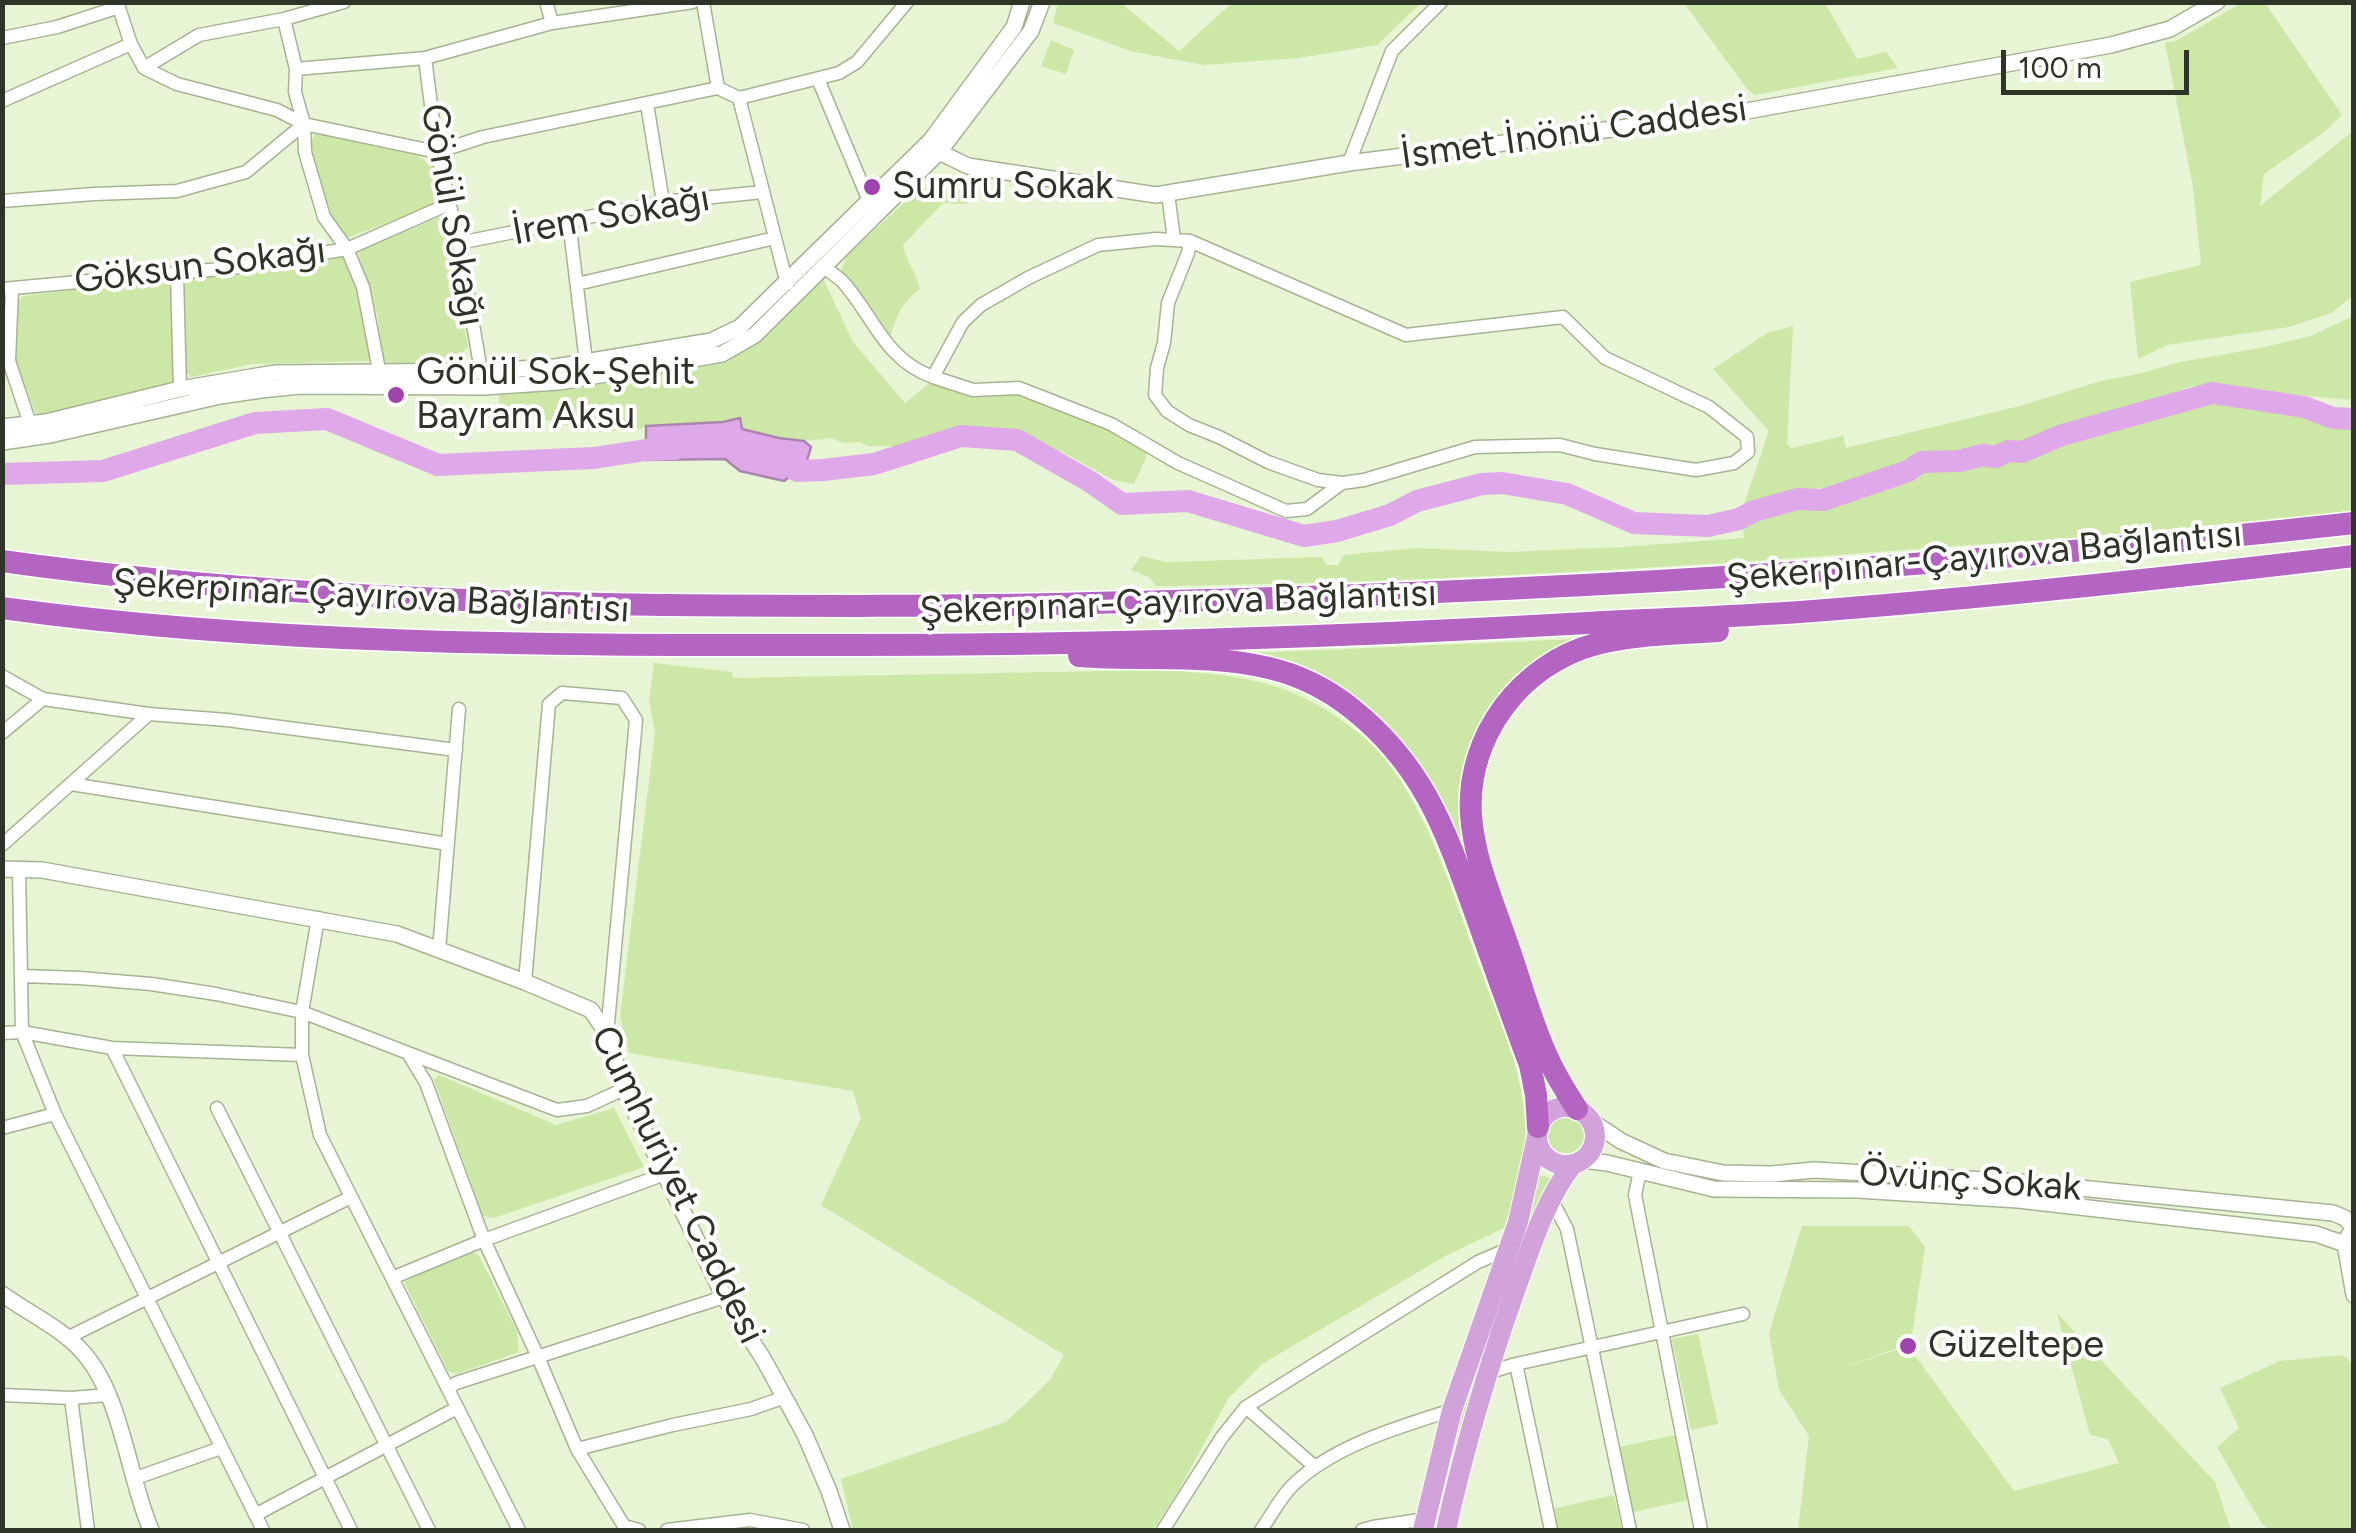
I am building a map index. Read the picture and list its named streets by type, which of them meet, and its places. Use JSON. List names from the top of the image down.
{
  "streets": {
    "highway": ["Şekerpınar-Çayırova Bağlantısı"],
    "street": [
      "İsmet İnönü Caddesi",
      "Gönül Sokağı",
      "İrem Sokağı",
      "Göksun Sokağı",
      "Övünç Sokak",
      "Cumhuriyet Caddesi"
    ]
  },
  "crossings": [
    ["Gönül Sokağı", "İrem Sokağı"],
    ["Gönül Sokağı", "Göksun Sokağı"]
  ],
  "places": ["Sumru Sokak", "Gönül Sok-Şehit Bayram Aksu", "Güzeltepe"],
  "scale_bar": "100 m"
}
